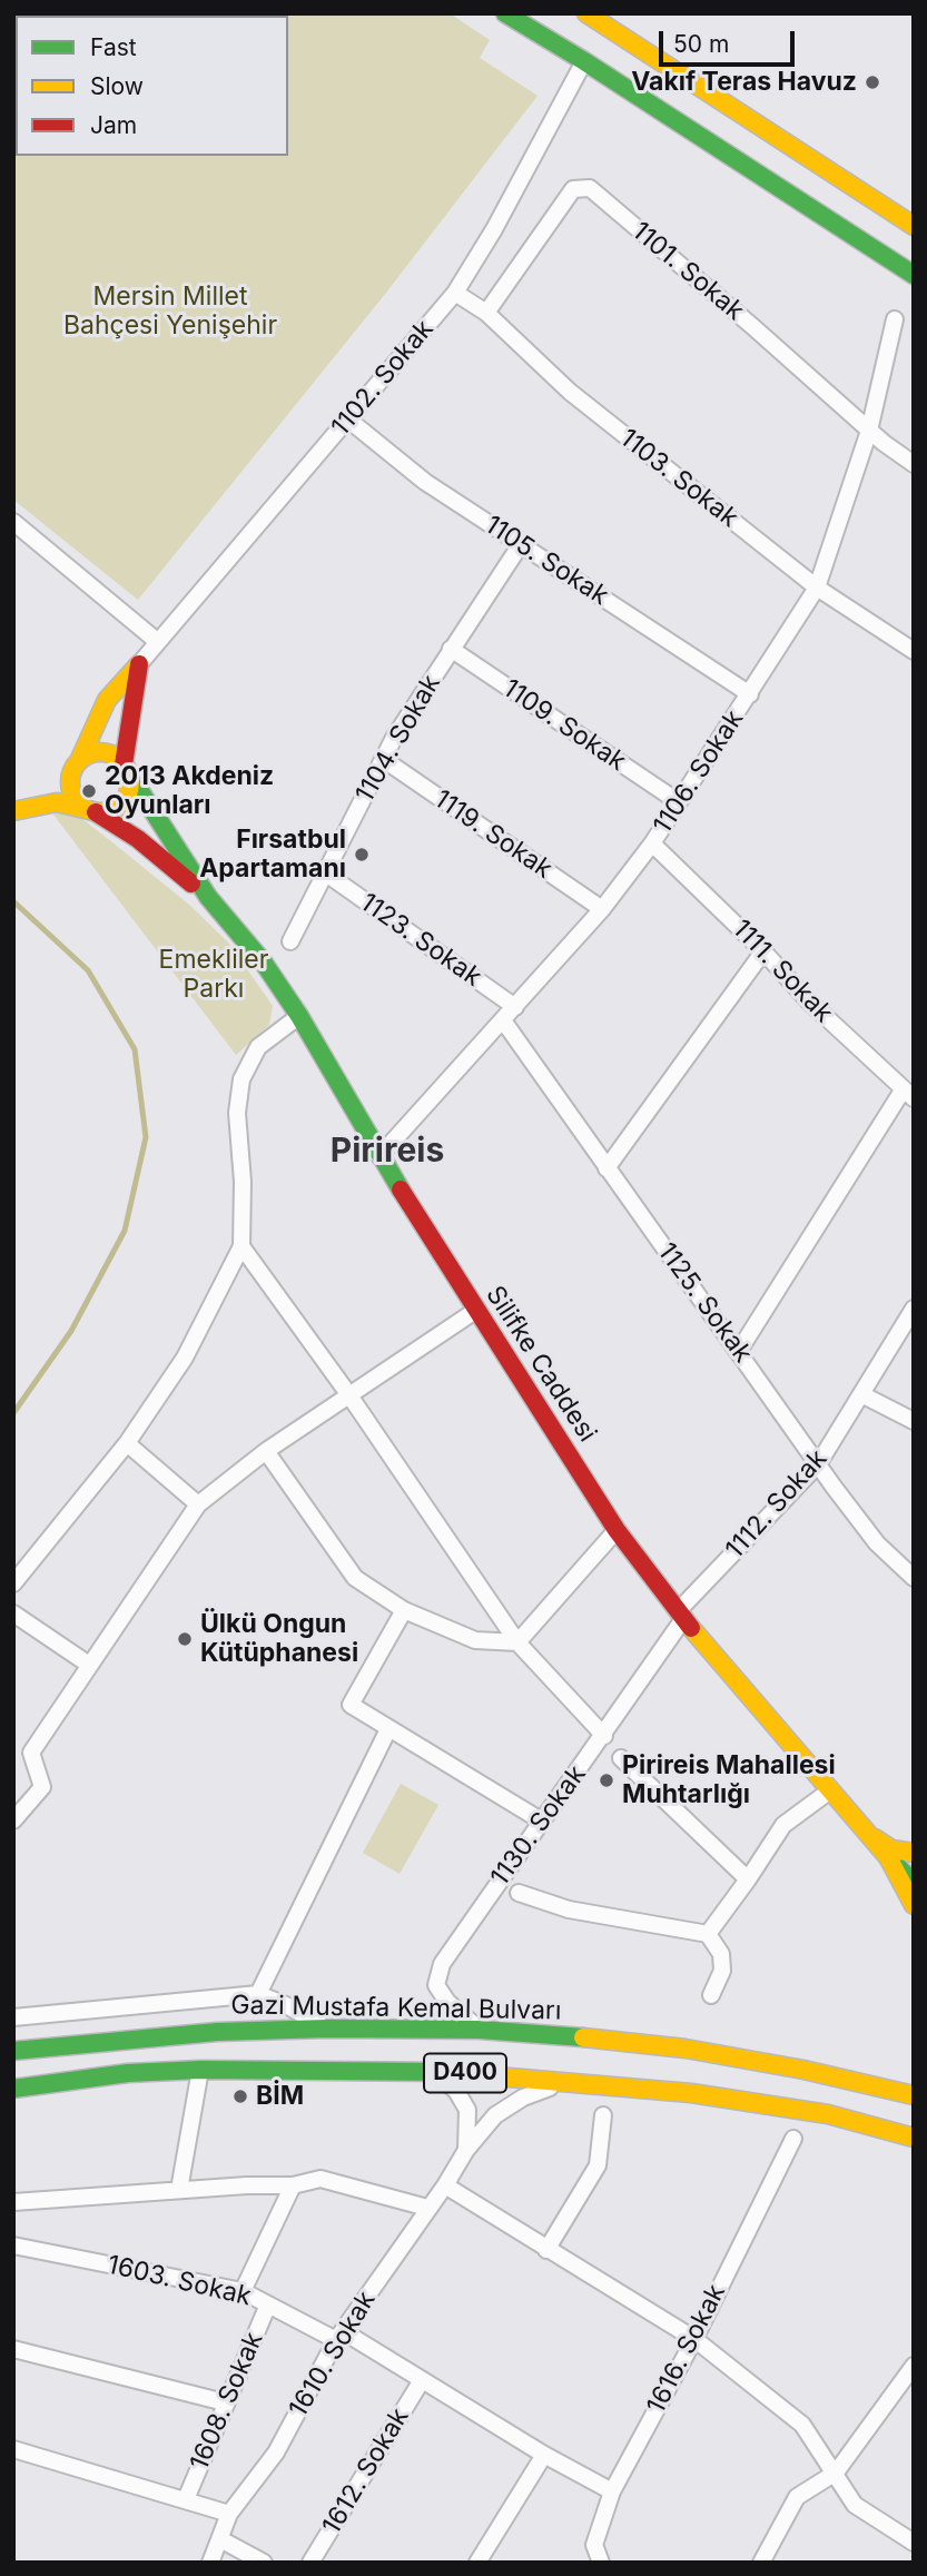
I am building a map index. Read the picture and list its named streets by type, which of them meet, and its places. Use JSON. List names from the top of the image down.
{
  "streets": {
    "main road": ["Silifke Caddesi", "Gazi Mustafa Kemal Bulvarı", "D400"],
    "street": [
      "1101. Sokak",
      "1102. Sokak",
      "1103. Sokak",
      "1105. Sokak",
      "1109. Sokak",
      "1104. Sokak",
      "1106. Sokak",
      "1119. Sokak",
      "1123. Sokak",
      "1111. Sokak",
      "1125. Sokak",
      "1112. Sokak",
      "1130. Sokak",
      "1603. Sokak",
      "1616. Sokak",
      "1610. Sokak",
      "1608. Sokak",
      "1612. Sokak"
    ]
  },
  "crossings": [
    ["1101. Sokak", "1103. Sokak"],
    ["1101. Sokak", "1106. Sokak"],
    ["1102. Sokak", "1103. Sokak"],
    ["1102. Sokak", "1105. Sokak"],
    ["1103. Sokak", "1106. Sokak"],
    ["1105. Sokak", "1104. Sokak"],
    ["1105. Sokak", "1106. Sokak"],
    ["1109. Sokak", "1104. Sokak"],
    ["1109. Sokak", "1106. Sokak"],
    ["1104. Sokak", "1119. Sokak"],
    ["1104. Sokak", "1123. Sokak"],
    ["1106. Sokak", "1119. Sokak"],
    ["1106. Sokak", "1123. Sokak"],
    ["1106. Sokak", "1111. Sokak"],
    ["1106. Sokak", "1125. Sokak"],
    ["1106. Sokak", "Silifke Caddesi"],
    ["1125. Sokak", "1112. Sokak"],
    ["Silifke Caddesi", "1112. Sokak"],
    ["Silifke Caddesi", "1130. Sokak"],
    ["1112. Sokak", "1130. Sokak"],
    ["1130. Sokak", "Gazi Mustafa Kemal Bulvarı"],
    ["D400", "1610. Sokak"],
    ["1603. Sokak", "1616. Sokak"],
    ["1603. Sokak", "1610. Sokak"],
    ["1603. Sokak", "1608. Sokak"],
    ["1603. Sokak", "1612. Sokak"]
  ],
  "districts": ["Pirireis"],
  "parks": ["Mersin Millet Bahçesi Yenişehir", "Emekliler Parkı"],
  "places": [
    "Vakıf Teras Havuz",
    "2013 Akdeniz Oyunları",
    "Fırsatbul Apartamanı",
    "Ülkü Ongun Kütüphanesi",
    "Pirireis Mahallesi Muhtarlığı",
    "BİM"
  ],
  "legend": ["Fast", "Slow", "Jam"],
  "scale_bar": "50 m"
}
